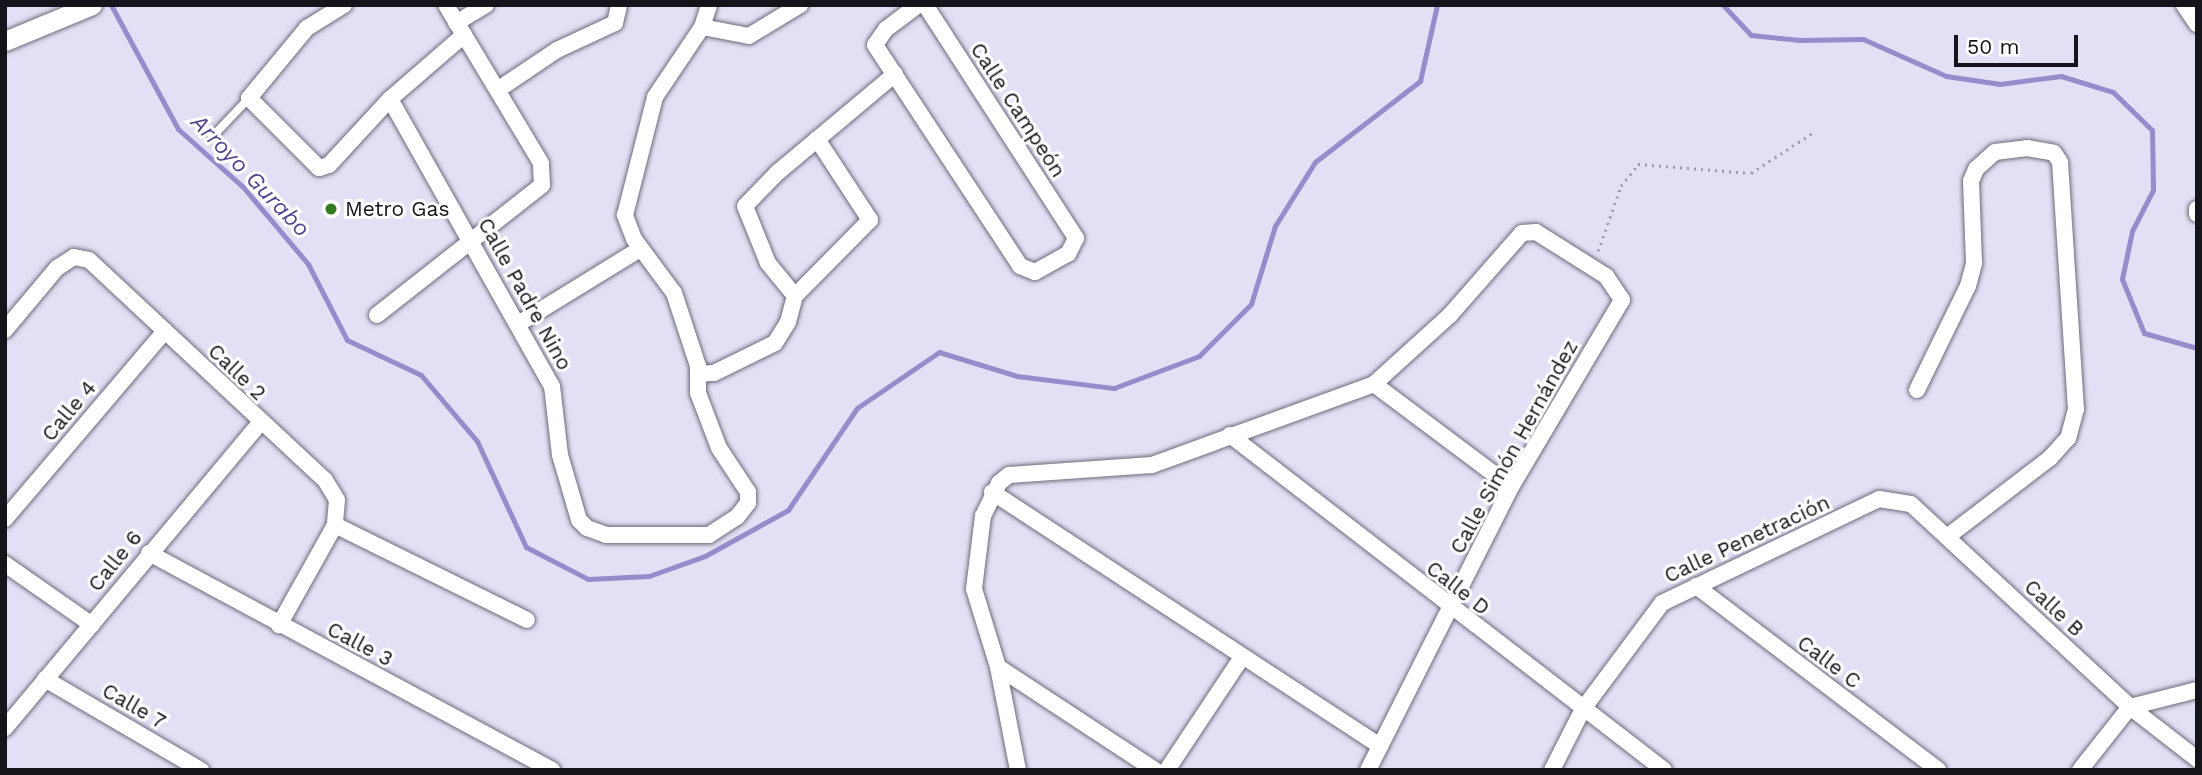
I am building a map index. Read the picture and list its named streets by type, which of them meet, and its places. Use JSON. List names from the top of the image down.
{
  "streets": {
    "street": [
      "Calle Campeón",
      "Calle Padre Nino",
      "Calle 2",
      "Calle 4",
      "Calle Simón Hernández",
      "Calle Penetración",
      "Calle 6",
      "Calle D",
      "Calle B",
      "Calle 3",
      "Calle C",
      "Calle 7"
    ]
  },
  "crossings": [
    ["Calle 2", "Calle 4"],
    ["Calle 2", "Calle 6"],
    ["Calle Simón Hernández", "Calle D"],
    ["Calle Penetración", "Calle D"],
    ["Calle Penetración", "Calle B"],
    ["Calle Penetración", "Calle C"],
    ["Calle 6", "Calle 3"],
    ["Calle 6", "Calle 7"]
  ],
  "water": ["Arroyo Gurabo"],
  "places": ["Metro Gas"],
  "scale_bar": "50 m"
}
